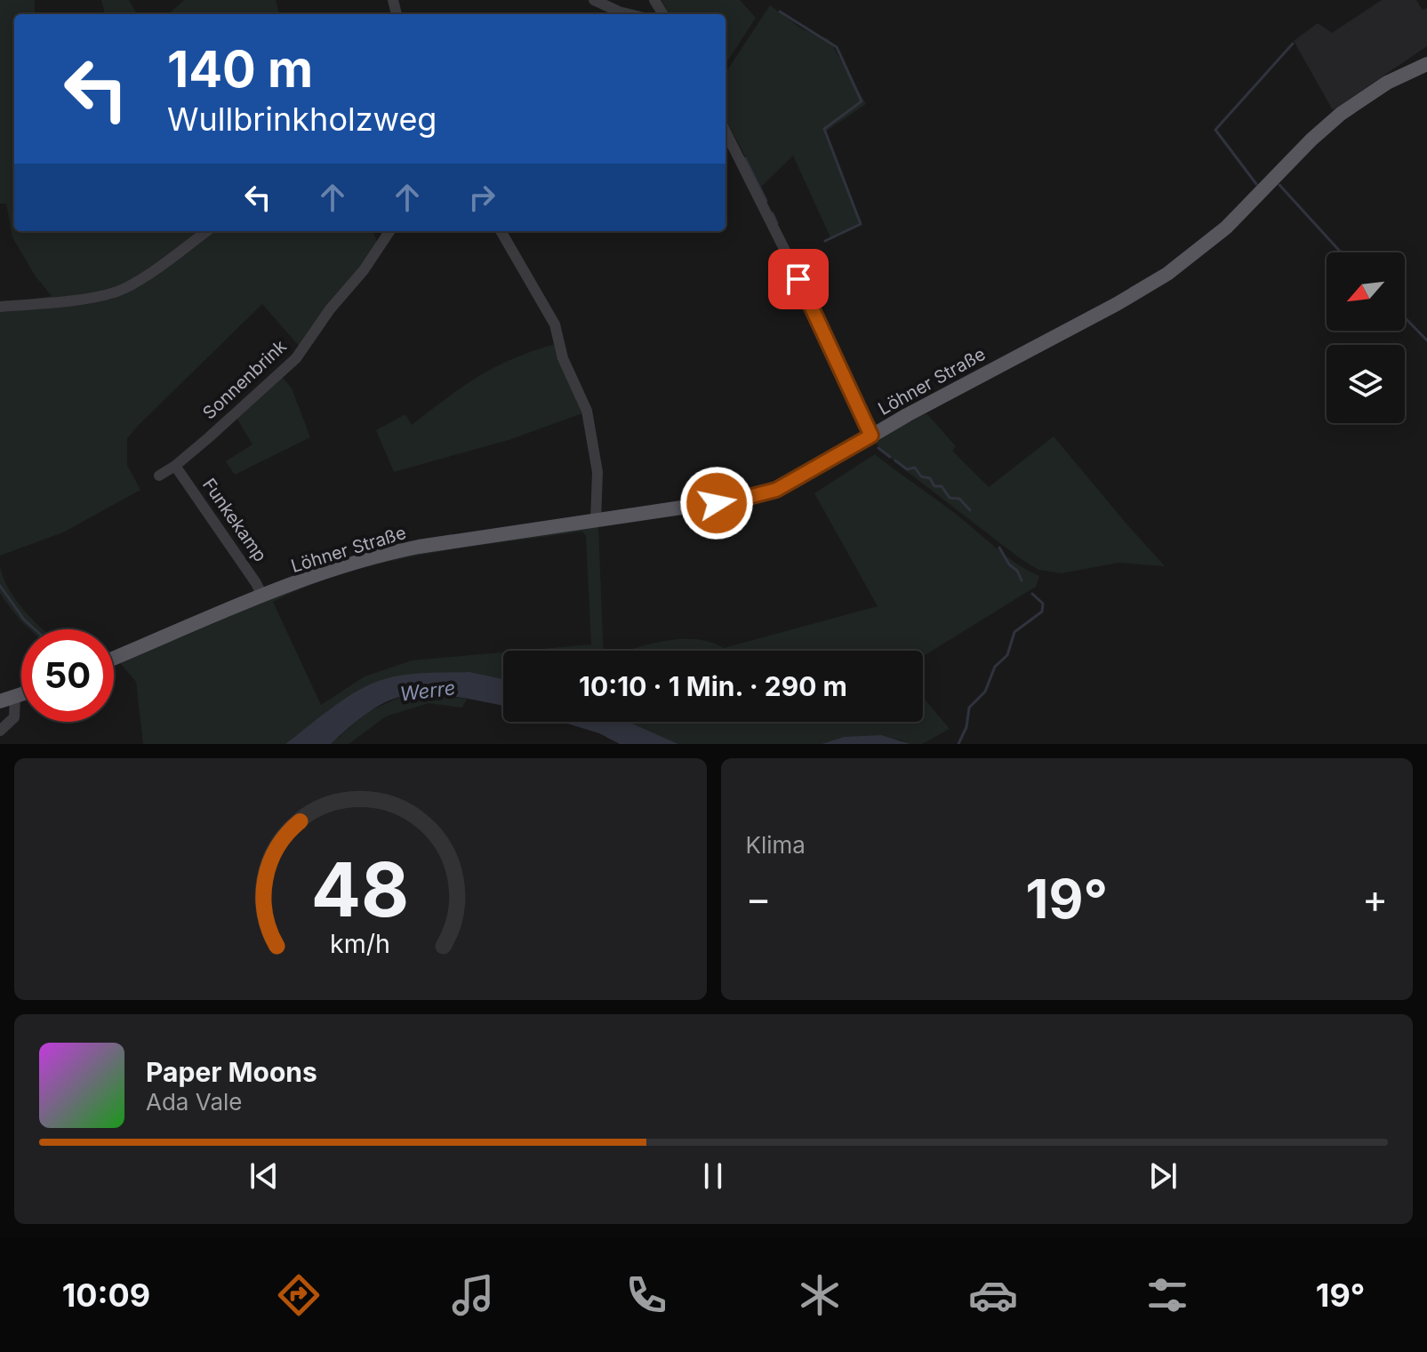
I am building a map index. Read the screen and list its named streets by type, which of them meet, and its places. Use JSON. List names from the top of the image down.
{
  "streets": {
    "main road": ["Löhner Straße"],
    "street": ["Sonnenbrink", "Funkekamp"]
  },
  "crossings": [
    ["Sonnenbrink", "Funkekamp"],
    ["Löhner Straße", "Funkekamp"]
  ],
  "water": ["Werre"],
  "north": "bottom left",
  "page": {
    "turn": ["140 m", "Wullbrinkholzweg"],
    "limit": "50",
    "trip": "10:10 · 1 Min. · 290 m",
    "tile": "Klima",
    "heat": ["−", "19°", "+"],
    "song": ["Paper Moons", "Ada Vale"],
    "tabs": ["10:09", "19°"],
    "gauge": ["48", "km/h"]
  }
}
